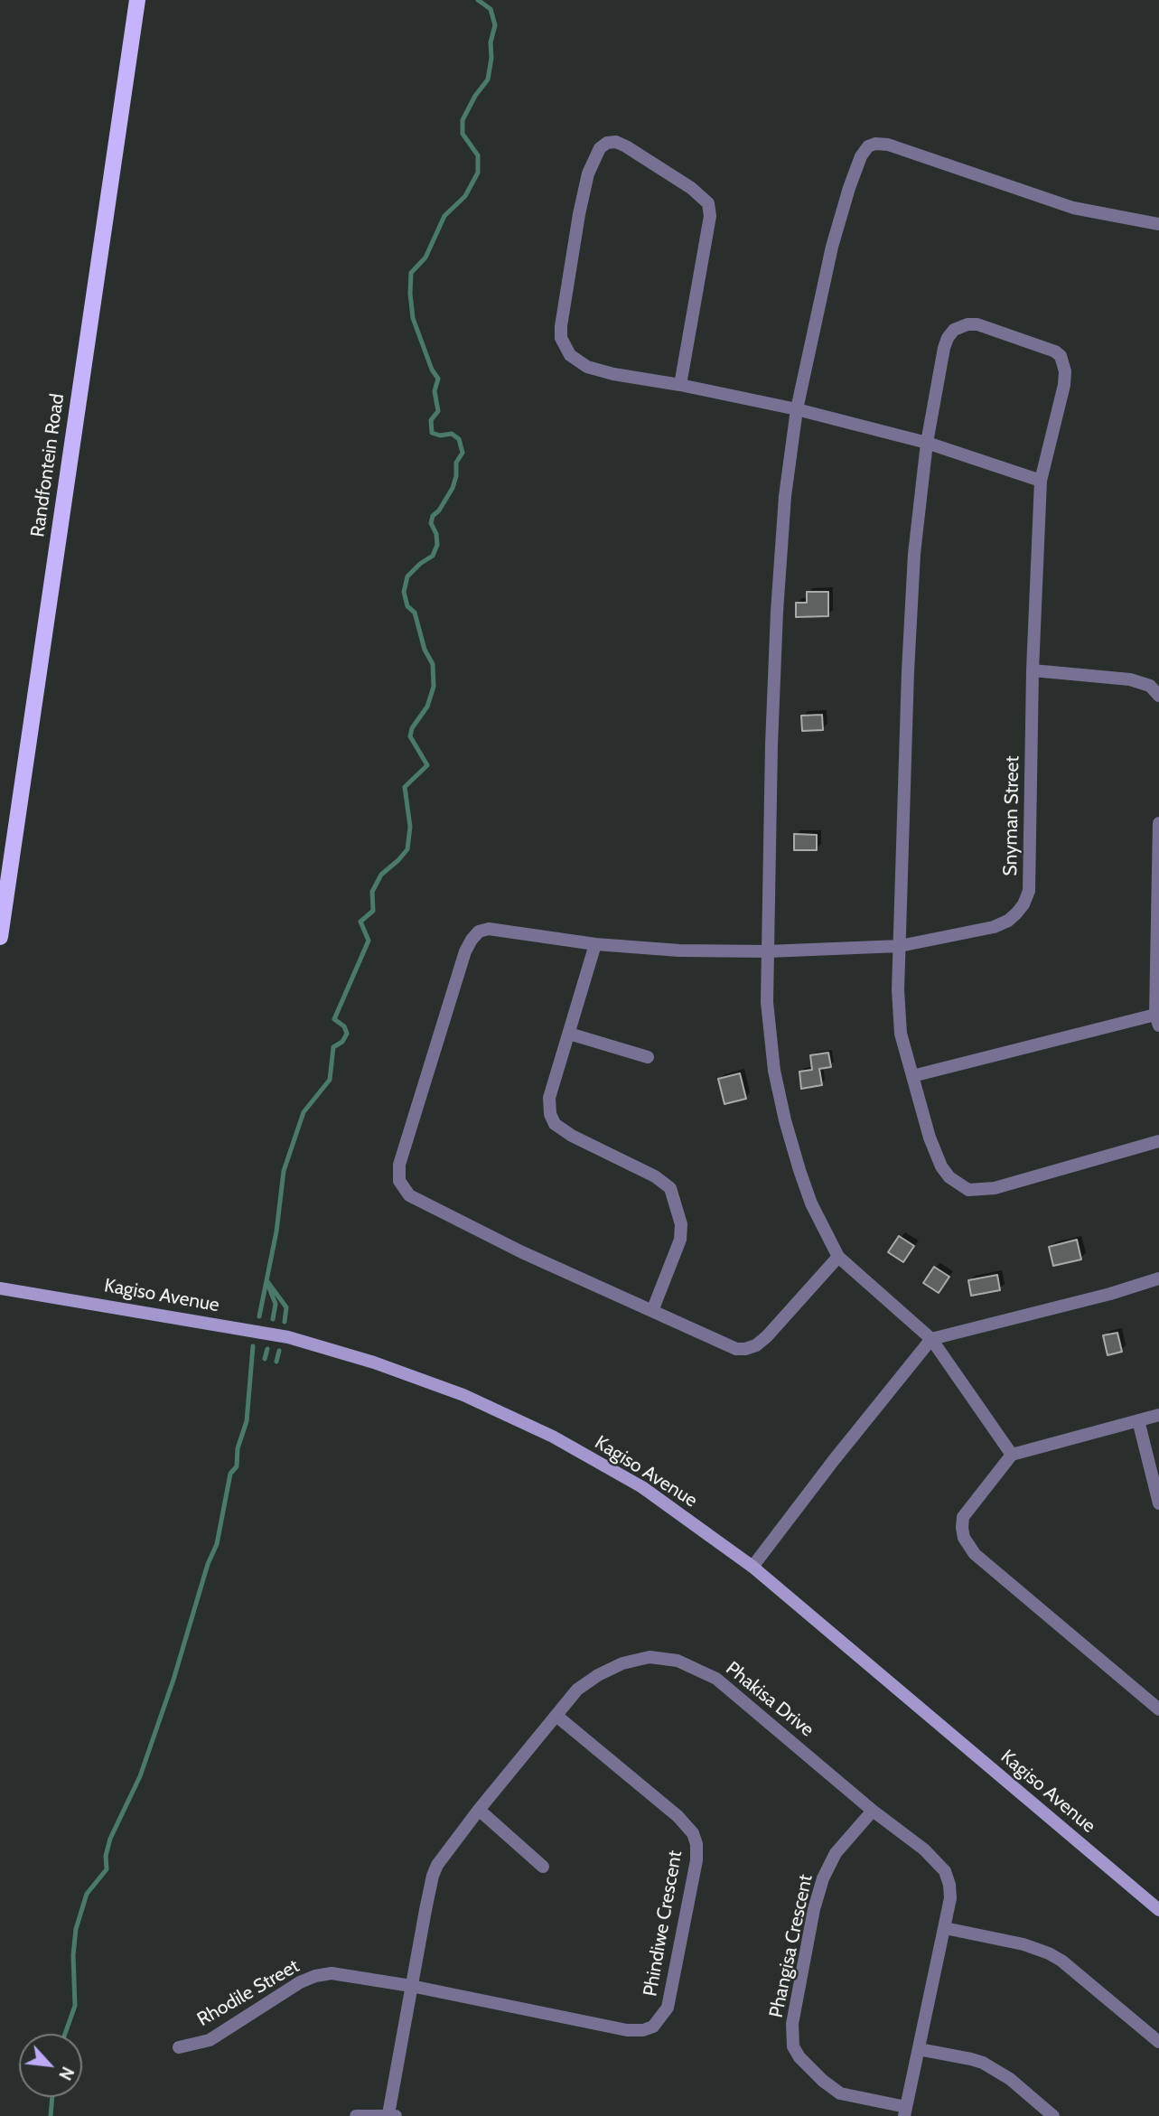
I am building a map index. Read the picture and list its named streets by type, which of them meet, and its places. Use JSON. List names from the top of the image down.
{
  "streets": {
    "main road": ["Randfontein Road"],
    "street": [
      "Snyman Street",
      "Kagiso Avenue",
      "Phakisa Drive",
      "Phindiwe Crescent",
      "Phangisa Crescent",
      "Rhodile Street"
    ]
  },
  "crossings": [
    ["Phakisa Drive", "Phindiwe Crescent"],
    ["Phakisa Drive", "Phangisa Crescent"],
    ["Phakisa Drive", "Rhodile Street"],
    ["Phindiwe Crescent", "Rhodile Street"]
  ],
  "north": "bottom right"
}
